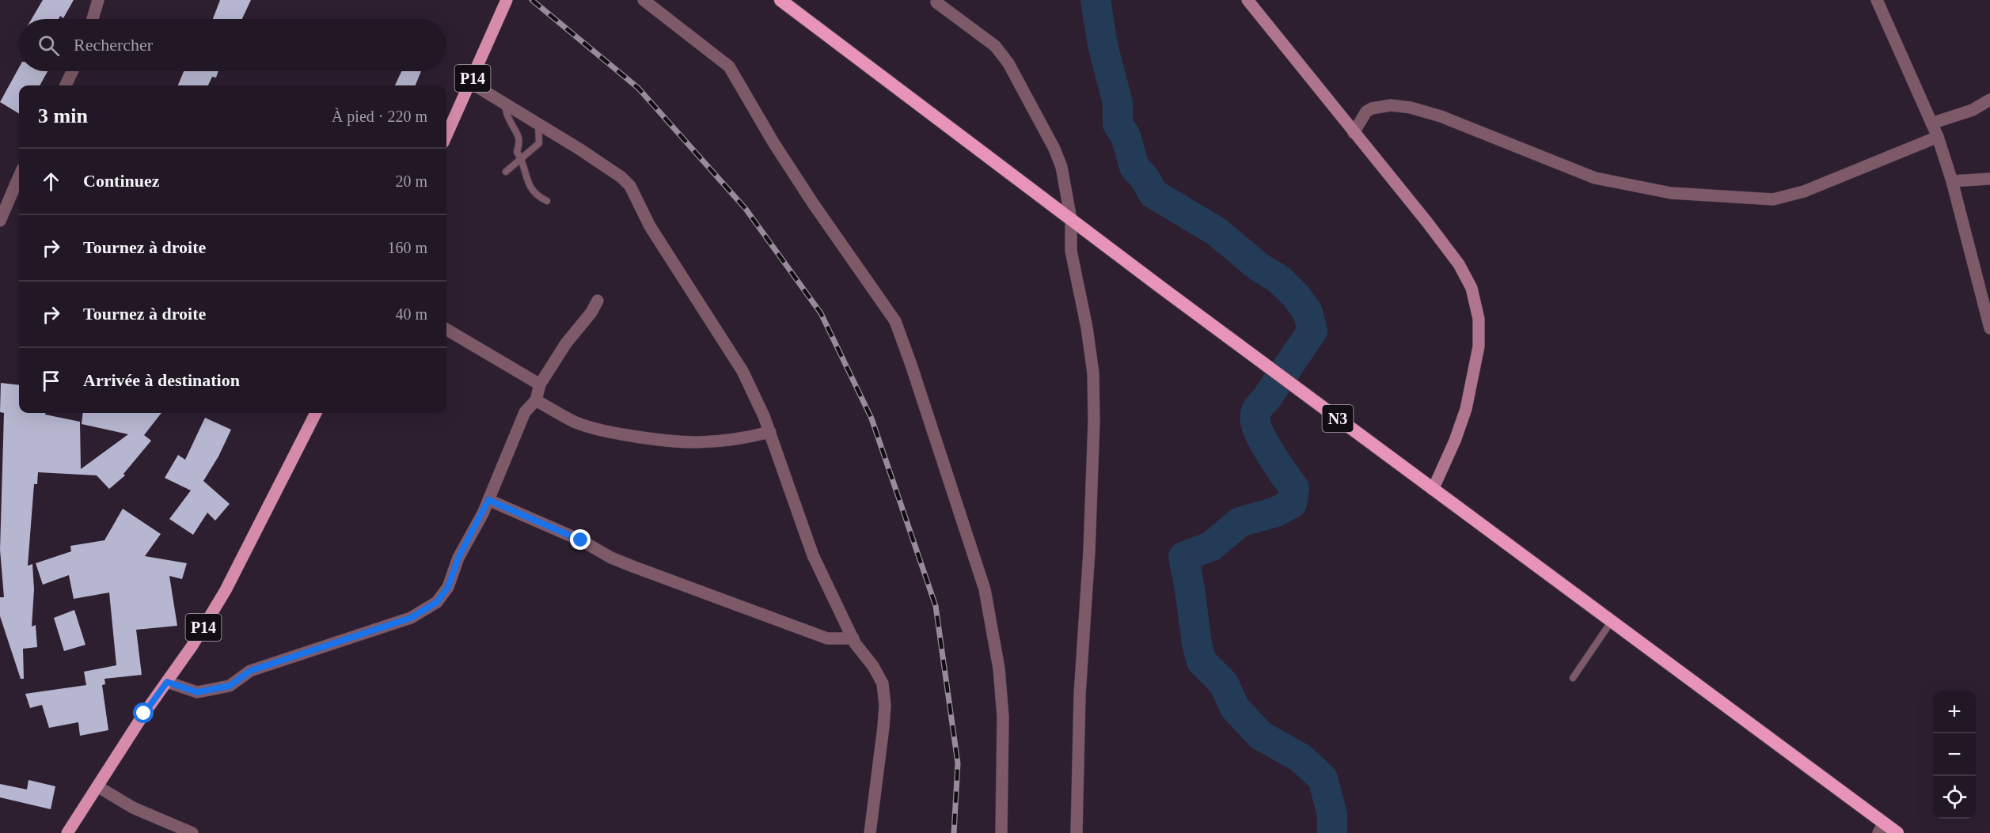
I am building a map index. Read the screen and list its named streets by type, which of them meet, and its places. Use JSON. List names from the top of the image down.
{
  "streets": {
    "highway": ["N3"],
    "main road": ["P14"]
  },
  "page": {
    "search": "Rechercher",
    "heading": ["3 min", "À pied · 220 m"],
    "list": [
      ["Continuez", "20 m"],
      ["Tournez à droite", "160 m"],
      ["Tournez à droite", "40 m"],
      "Arrivée à destination"
    ],
    "map_buttons": ["+", "−"]
  }
}
